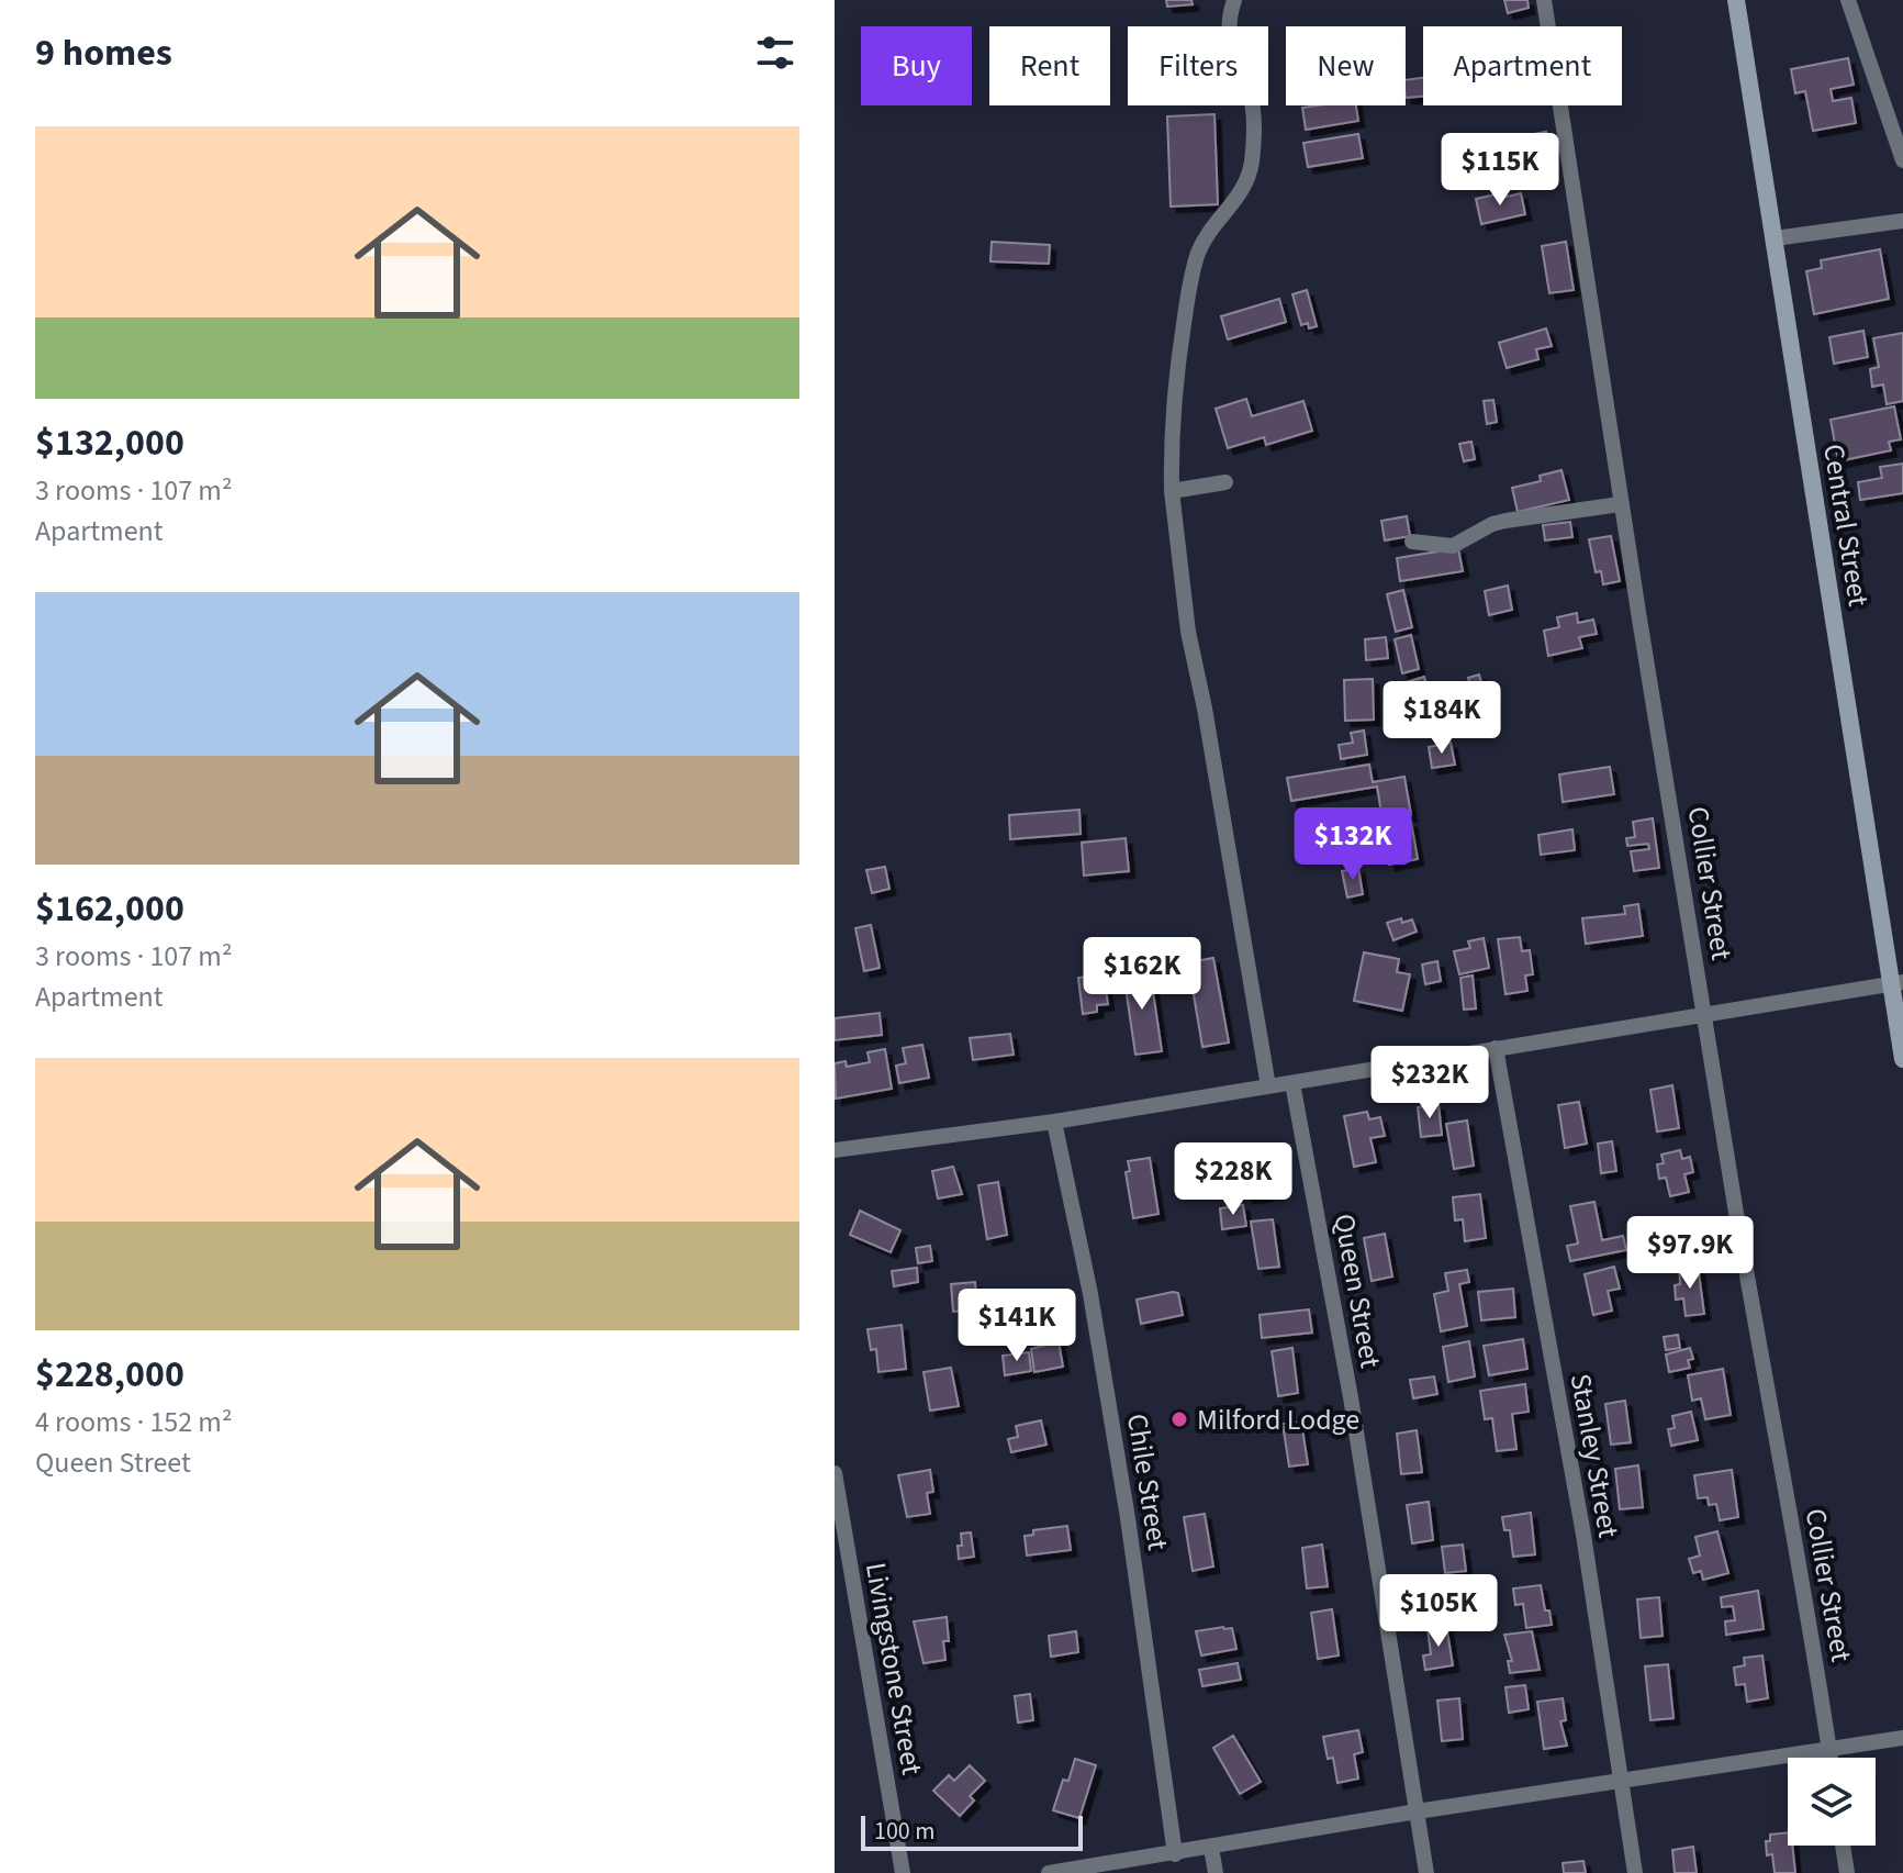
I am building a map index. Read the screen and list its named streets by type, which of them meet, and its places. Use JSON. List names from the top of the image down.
{
  "streets": {
    "main road": ["Central Street"],
    "street": [
      "Collier Street",
      "Queen Street",
      "Stanley Street",
      "Chile Street",
      "Livingstone Street"
    ]
  },
  "places": ["Milford Lodge"],
  "scale_bar": "100 m",
  "page": {
    "heading": "9 homes",
    "chip": [
      "Buy",
      "Rent",
      "Filters",
      "New",
      "Apartment"
    ],
    "list": [
      {
        "name": "$132,000",
        "note": "3 rooms · 107 m² · Apartment"
      },
      {
        "name": "$162,000",
        "note": "3 rooms · 107 m² · Apartment"
      },
      {
        "name": "$228,000",
        "note": "4 rooms · 152 m² · Queen Street"
      }
    ],
    "price": [
      "$115K",
      "$184K",
      "$132K",
      "$162K",
      "$232K",
      "$228K",
      "$97.9K",
      "$141K",
      "$105K"
    ],
    "scale": "100 m"
  }
}
